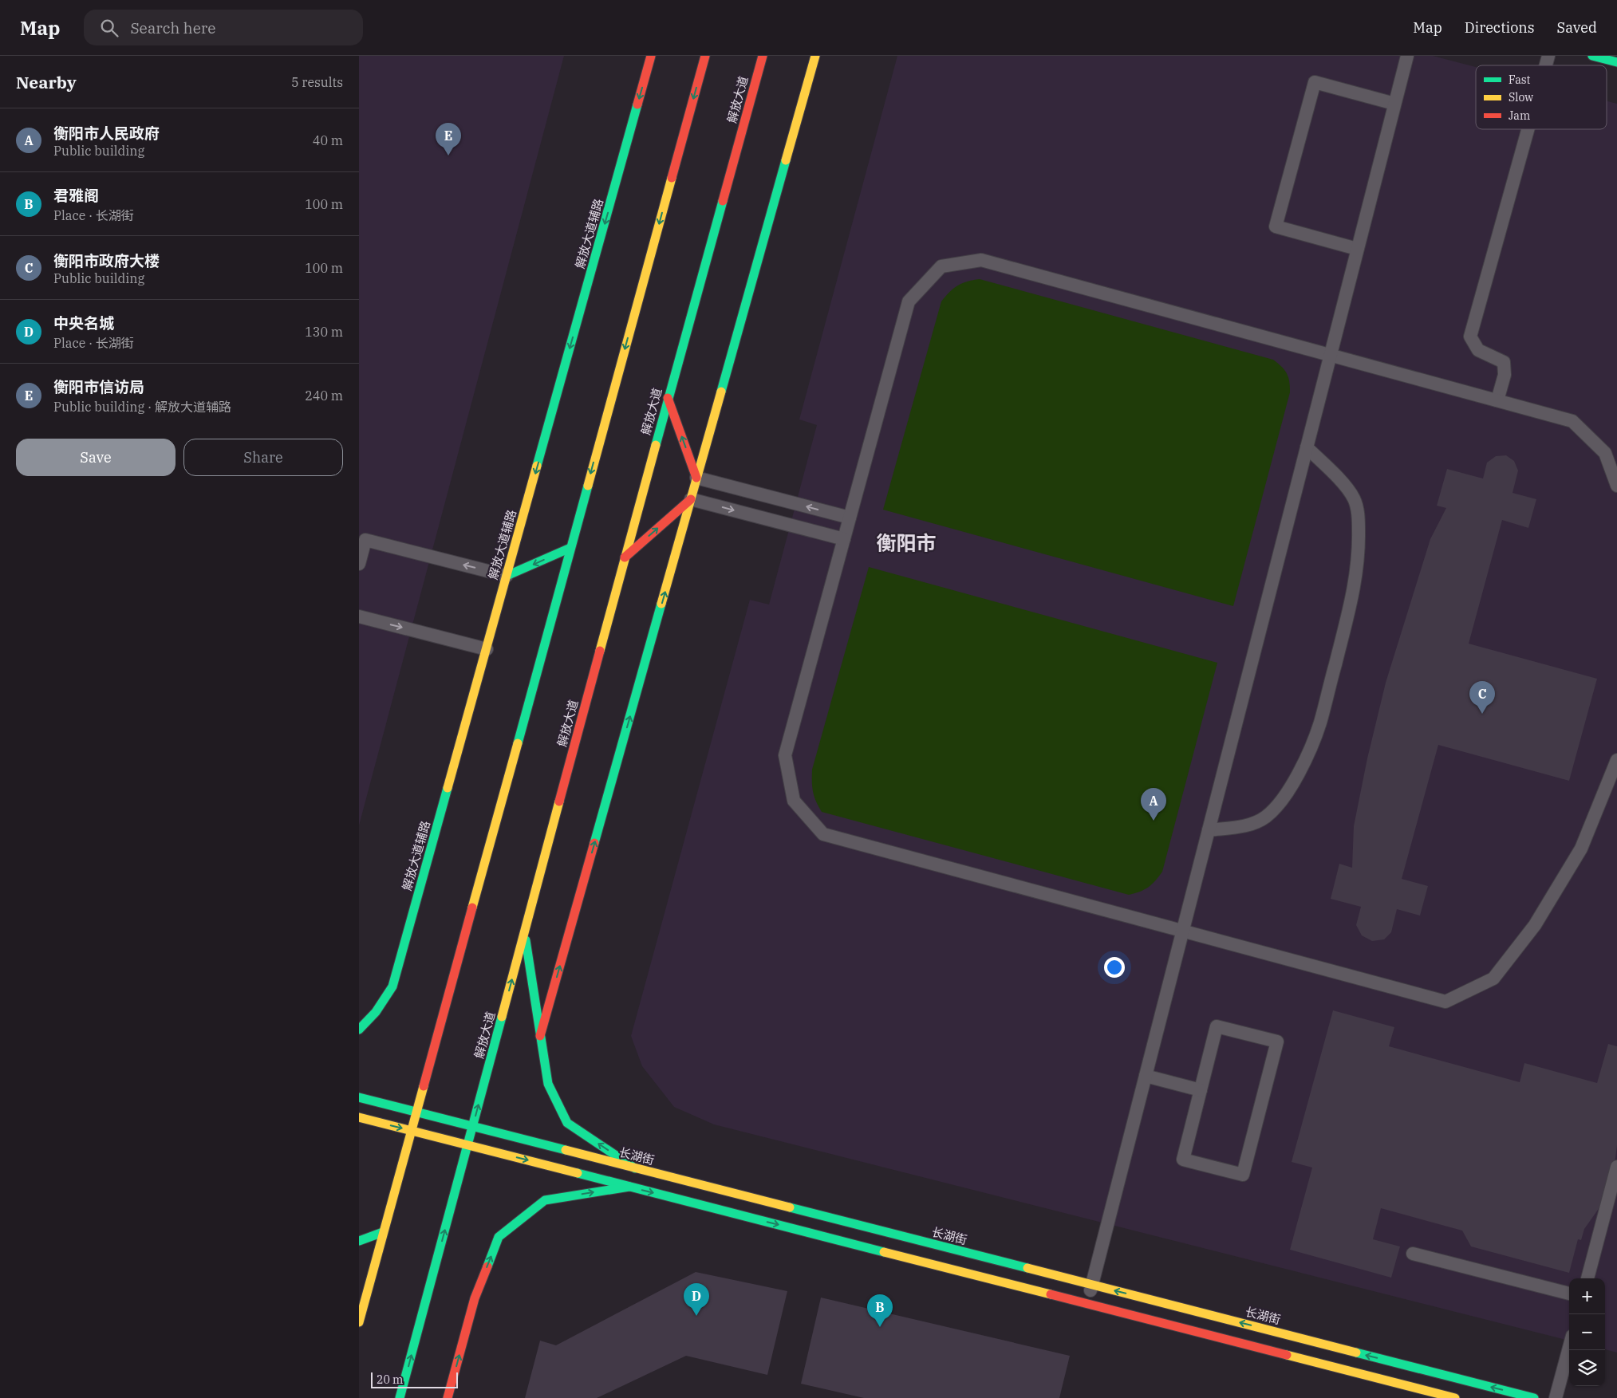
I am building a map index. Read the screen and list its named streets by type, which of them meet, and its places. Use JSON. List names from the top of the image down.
{
  "streets": {
    "main road": ["解放大道", "解放大道辅路", "长湖街"]
  },
  "crossings": [
    ["解放大道", "长湖街"]
  ],
  "districts": ["衡阳市"],
  "legend": ["Fast", "Slow", "Jam"],
  "scale_bar": "20 m",
  "page": {
    "header": "Map",
    "search": "Search here",
    "nav": ["Map", "Directions", "Saved"],
    "heading": ["Nearby", "5 results"],
    "list": [
      {
        "mark": "A",
        "name": "衡阳市人民政府",
        "note": "Public building",
        "value": "40 m"
      },
      {
        "mark": "B",
        "name": "君雅阁",
        "note": "Place · 长湖街",
        "value": "100 m"
      },
      {
        "mark": "C",
        "name": "衡阳市政府大楼",
        "note": "Public building",
        "value": "100 m"
      },
      {
        "mark": "D",
        "name": "中央名城",
        "note": "Place · 长湖街",
        "value": "130 m"
      },
      {
        "mark": "E",
        "name": "衡阳市信访局",
        "note": "Public building · 解放大道辅路",
        "value": "240 m"
      }
    ],
    "pins": [
      "E",
      "C",
      "A",
      "D",
      "B"
    ],
    "buttons": ["Save", "Share"],
    "map_buttons": ["+", "−"],
    "scale": "20 m"
  }
}
